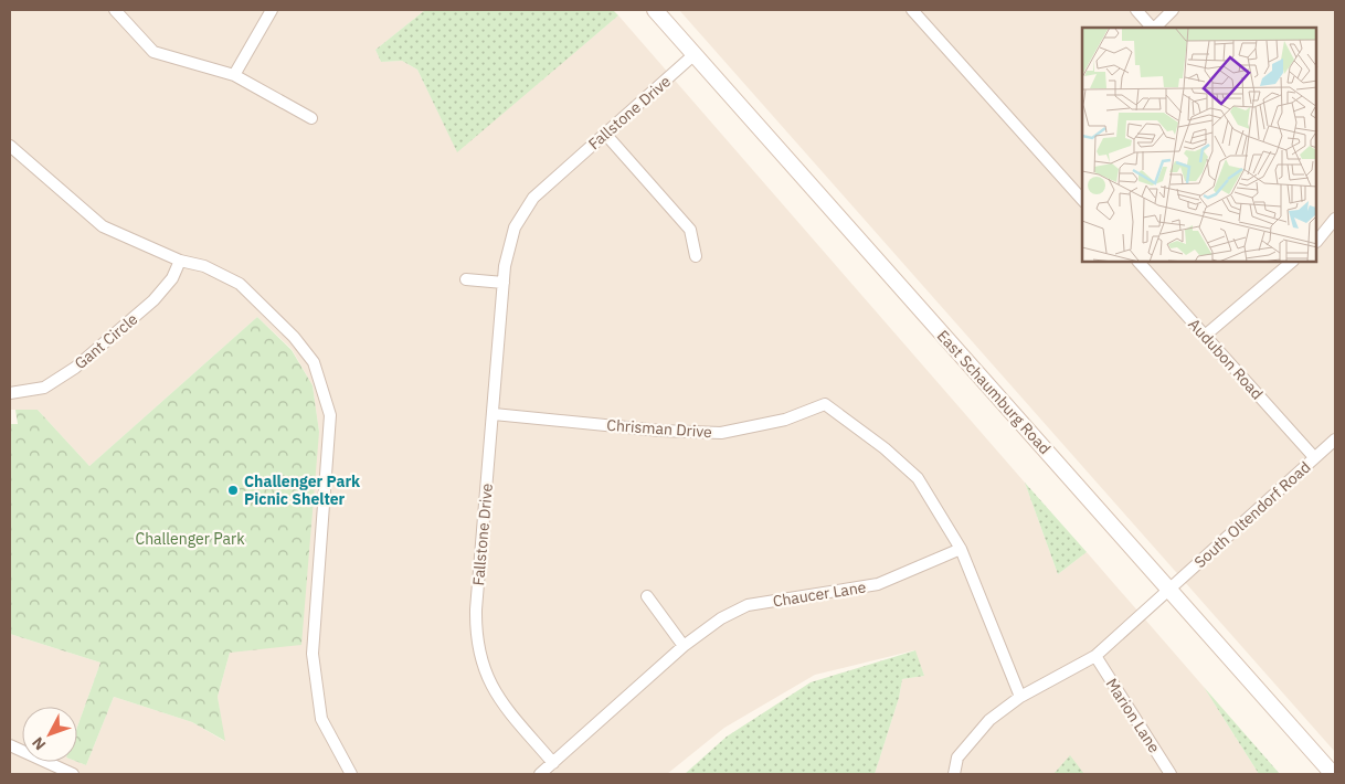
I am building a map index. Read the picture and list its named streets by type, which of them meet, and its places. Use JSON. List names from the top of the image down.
{
  "streets": {
    "main road": ["East Schaumburg Road"],
    "street": [
      "Fallstone Drive",
      "Gant Circle",
      "Audubon Road",
      "Chrisman Drive",
      "South Oltendorf Road",
      "Chaucer Lane",
      "Marion Lane"
    ]
  },
  "crossings": [
    ["Fallstone Drive", "East Schaumburg Road"],
    ["Fallstone Drive", "Chrisman Drive"],
    ["Fallstone Drive", "Chaucer Lane"],
    ["Audubon Road", "South Oltendorf Road"],
    ["East Schaumburg Road", "South Oltendorf Road"],
    ["Chrisman Drive", "South Oltendorf Road"],
    ["Chrisman Drive", "Chaucer Lane"],
    ["South Oltendorf Road", "Marion Lane"]
  ],
  "parks": ["Challenger Park"],
  "places": ["Challenger Park Picnic Shelter"],
  "north": "bottom left"
}
